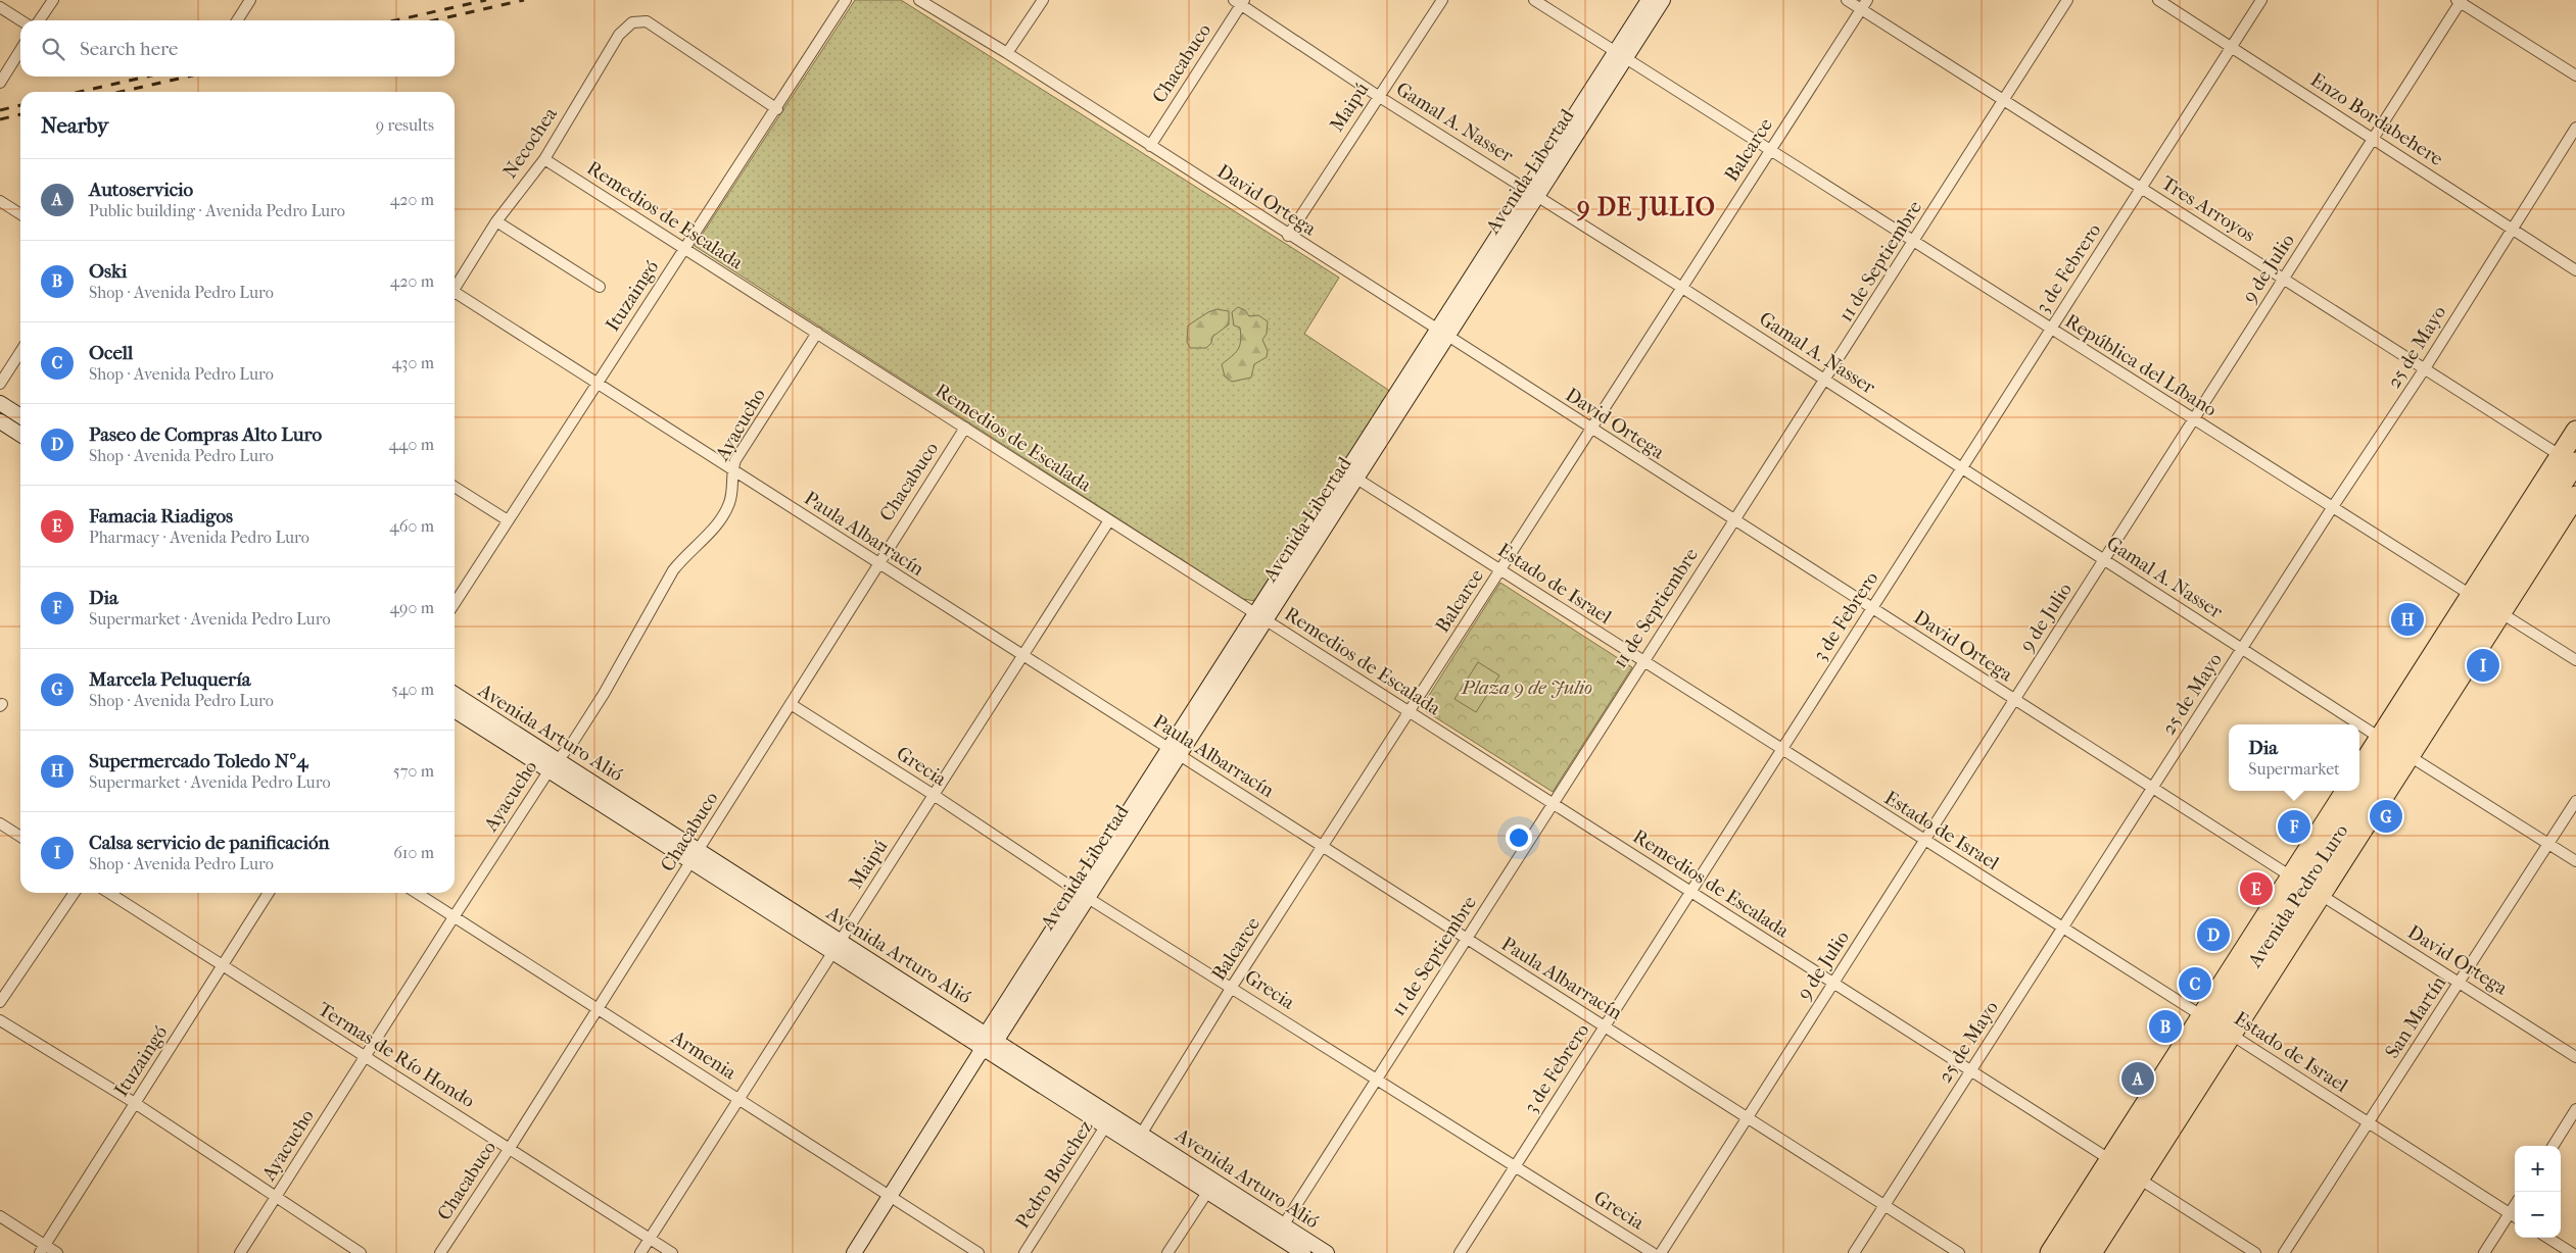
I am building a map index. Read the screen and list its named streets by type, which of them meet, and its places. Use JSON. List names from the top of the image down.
{
  "streets": {
    "highway": ["Avenida Pedro Luro"],
    "main road": ["Avenida Libertad", "Avenida Arturo Alió"],
    "street": [
      "Chacabuco",
      "Maipú",
      "Enzo Bordabehere",
      "Gamal A. Nasser",
      "Necochea",
      "Balcarce",
      "David Ortega",
      "Tres Arroyos",
      "Remedios de Escalada",
      "11 de Septiembre",
      "3 de Febrero",
      "9 de Julio",
      "Ituzaingó",
      "25 de Mayo",
      "República del Líbano",
      "Ayacucho",
      "Paula Albarracín",
      "Estado de Israel",
      "Grecia",
      "San Martín",
      "Termas de Río Hondo",
      "Armenia",
      "Pedro Bouchez"
    ]
  },
  "crossings": [
    ["Chacabuco", "Gamal A. Nasser"],
    ["Chacabuco", "David Ortega"],
    ["Chacabuco", "Remedios de Escalada"],
    ["Chacabuco", "Paula Albarracín"],
    ["Chacabuco", "Avenida Arturo Alió"],
    ["Chacabuco", "Grecia"],
    ["Chacabuco", "Termas de Río Hondo"],
    ["Chacabuco", "Armenia"],
    ["Maipú", "Gamal A. Nasser"],
    ["Maipú", "David Ortega"],
    ["Maipú", "Remedios de Escalada"],
    ["Maipú", "Paula Albarracín"],
    ["Maipú", "Avenida Arturo Alió"],
    ["Maipú", "Grecia"],
    ["Maipú", "Termas de Río Hondo"],
    ["Maipú", "Armenia"],
    ["Enzo Bordabehere", "3 de Febrero"],
    ["Enzo Bordabehere", "9 de Julio"],
    ["Enzo Bordabehere", "25 de Mayo"],
    ["Gamal A. Nasser", "Balcarce"],
    ["Gamal A. Nasser", "Avenida Libertad"],
    ["Gamal A. Nasser", "11 de Septiembre"],
    ["Gamal A. Nasser", "3 de Febrero"],
    ["Gamal A. Nasser", "9 de Julio"],
    ["Gamal A. Nasser", "25 de Mayo"],
    ["Gamal A. Nasser", "Avenida Pedro Luro"],
    ["Necochea", "Remedios de Escalada"],
    ["Necochea", "Ituzaingó"],
    ["Balcarce", "David Ortega"],
    ["Balcarce", "Tres Arroyos"],
    ["Balcarce", "Remedios de Escalada"],
    ["Balcarce", "República del Líbano"],
    ["Balcarce", "Paula Albarracín"],
    ["Balcarce", "Estado de Israel"],
    ["Balcarce", "Avenida Arturo Alió"],
    ["Balcarce", "Grecia"],
    ["Avenida Libertad", "David Ortega"],
    ["Avenida Libertad", "Remedios de Escalada"],
    ["Avenida Libertad", "República del Líbano"],
    ["Avenida Libertad", "Paula Albarracín"],
    ["Avenida Libertad", "Estado de Israel"],
    ["Avenida Libertad", "Avenida Arturo Alió"],
    ["Avenida Libertad", "Grecia"],
    ["Avenida Libertad", "Armenia"],
    ["David Ortega", "11 de Septiembre"],
    ["David Ortega", "3 de Febrero"],
    ["David Ortega", "9 de Julio"],
    ["David Ortega", "25 de Mayo"],
    ["David Ortega", "Avenida Pedro Luro"],
    ["David Ortega", "San Martín"],
    ["Tres Arroyos", "11 de Septiembre"],
    ["Tres Arroyos", "3 de Febrero"],
    ["Tres Arroyos", "9 de Julio"],
    ["Tres Arroyos", "25 de Mayo"],
    ["Tres Arroyos", "Avenida Pedro Luro"],
    ["Remedios de Escalada", "11 de Septiembre"],
    ["Remedios de Escalada", "3 de Febrero"],
    ["Remedios de Escalada", "9 de Julio"],
    ["Remedios de Escalada", "Ituzaingó"],
    ["Remedios de Escalada", "25 de Mayo"],
    ["Remedios de Escalada", "Ayacucho"],
    ["Remedios de Escalada", "Avenida Pedro Luro"],
    ["11 de Septiembre", "República del Líbano"],
    ["11 de Septiembre", "Paula Albarracín"],
    ["11 de Septiembre", "Estado de Israel"],
    ["11 de Septiembre", "Avenida Arturo Alió"],
    ["11 de Septiembre", "Grecia"],
    ["3 de Febrero", "República del Líbano"],
    ["3 de Febrero", "Paula Albarracín"],
    ["3 de Febrero", "Estado de Israel"],
    ["3 de Febrero", "Grecia"],
    ["9 de Julio", "República del Líbano"],
    ["9 de Julio", "Paula Albarracín"],
    ["9 de Julio", "Estado de Israel"],
    ["Ituzaingó", "Paula Albarracín"],
    ["Ituzaingó", "Termas de Río Hondo"],
    ["25 de Mayo", "República del Líbano"],
    ["25 de Mayo", "Paula Albarracín"],
    ["25 de Mayo", "Estado de Israel"],
    ["República del Líbano", "Avenida Pedro Luro"],
    ["Ayacucho", "Paula Albarracín"],
    ["Ayacucho", "Avenida Arturo Alió"],
    ["Ayacucho", "Termas de Río Hondo"],
    ["Ayacucho", "Armenia"],
    ["Estado de Israel", "Avenida Pedro Luro"],
    ["Estado de Israel", "San Martín"],
    ["Avenida Arturo Alió", "Pedro Bouchez"]
  ],
  "districts": ["9 DE JULIO"],
  "parks": ["Plaza 9 de Julio"],
  "page": {
    "search": "Search here",
    "heading": ["Nearby", "9 results"],
    "list": [
      {
        "mark": "A",
        "name": "Autoservicio",
        "note": "Public building · Avenida Pedro Luro",
        "value": "420 m"
      },
      {
        "mark": "B",
        "name": "Oski",
        "note": "Shop · Avenida Pedro Luro",
        "value": "420 m"
      },
      {
        "mark": "C",
        "name": "Ocell",
        "note": "Shop · Avenida Pedro Luro",
        "value": "430 m"
      },
      {
        "mark": "D",
        "name": "Paseo de Compras Alto Luro",
        "note": "Shop · Avenida Pedro Luro",
        "value": "440 m"
      },
      {
        "mark": "E",
        "name": "Famacia Riadigos",
        "note": "Pharmacy · Avenida Pedro Luro",
        "value": "460 m"
      },
      {
        "mark": "F",
        "name": "Dia",
        "note": "Supermarket · Avenida Pedro Luro",
        "value": "490 m"
      },
      {
        "mark": "G",
        "name": "Marcela Peluquería",
        "note": "Shop · Avenida Pedro Luro",
        "value": "540 m"
      },
      {
        "mark": "H",
        "name": "Supermercado Toledo Nº4",
        "note": "Supermarket · Avenida Pedro Luro",
        "value": "570 m"
      },
      {
        "mark": "I",
        "name": "Calsa servicio de panificación",
        "note": "Shop · Avenida Pedro Luro",
        "value": "610 m"
      }
    ],
    "pins": [
      "H",
      "I",
      "G",
      "F",
      "E",
      "D",
      "C",
      "B",
      "A"
    ],
    "popup": ["Dia", "Supermarket"],
    "map_buttons": ["+", "−"]
  }
}
